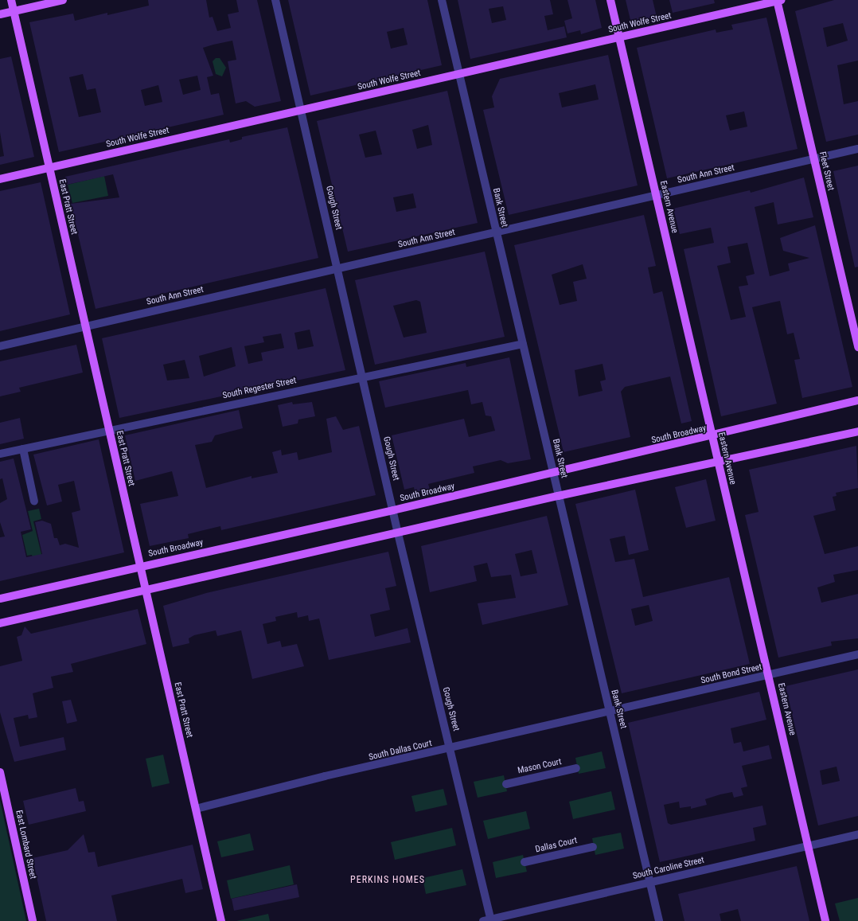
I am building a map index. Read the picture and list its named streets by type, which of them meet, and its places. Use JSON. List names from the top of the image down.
{
  "streets": {
    "main road": [
      "South Wolfe Street",
      "Fleet Street",
      "East Pratt Street",
      "Eastern Avenue",
      "South Broadway",
      "East Lombard Street"
    ],
    "street": [
      "South Ann Street",
      "Gough Street",
      "Bank Street",
      "South Regester Street",
      "South Bond Street",
      "South Dallas Court",
      "Mason Court",
      "Dallas Court",
      "South Caroline Street"
    ]
  },
  "crossings": [
    ["South Wolfe Street", "Fleet Street"],
    ["South Wolfe Street", "East Pratt Street"],
    ["South Wolfe Street", "Eastern Avenue"],
    ["South Wolfe Street", "Gough Street"],
    ["South Wolfe Street", "Bank Street"],
    ["Fleet Street", "South Ann Street"],
    ["South Ann Street", "East Pratt Street"],
    ["South Ann Street", "Eastern Avenue"],
    ["South Ann Street", "Gough Street"],
    ["South Ann Street", "Bank Street"],
    ["East Pratt Street", "South Regester Street"],
    ["East Pratt Street", "South Broadway"],
    ["East Pratt Street", "South Dallas Court"],
    ["Eastern Avenue", "South Broadway"],
    ["Eastern Avenue", "South Bond Street"],
    ["Eastern Avenue", "South Caroline Street"],
    ["Gough Street", "South Regester Street"],
    ["Gough Street", "South Broadway"],
    ["Gough Street", "South Dallas Court"],
    ["Gough Street", "South Caroline Street"],
    ["Bank Street", "South Regester Street"],
    ["Bank Street", "South Broadway"],
    ["Bank Street", "South Bond Street"],
    ["Bank Street", "South Dallas Court"],
    ["Bank Street", "South Caroline Street"],
    ["South Bond Street", "South Dallas Court"]
  ],
  "districts": ["PERKINS HOMES"]
}
